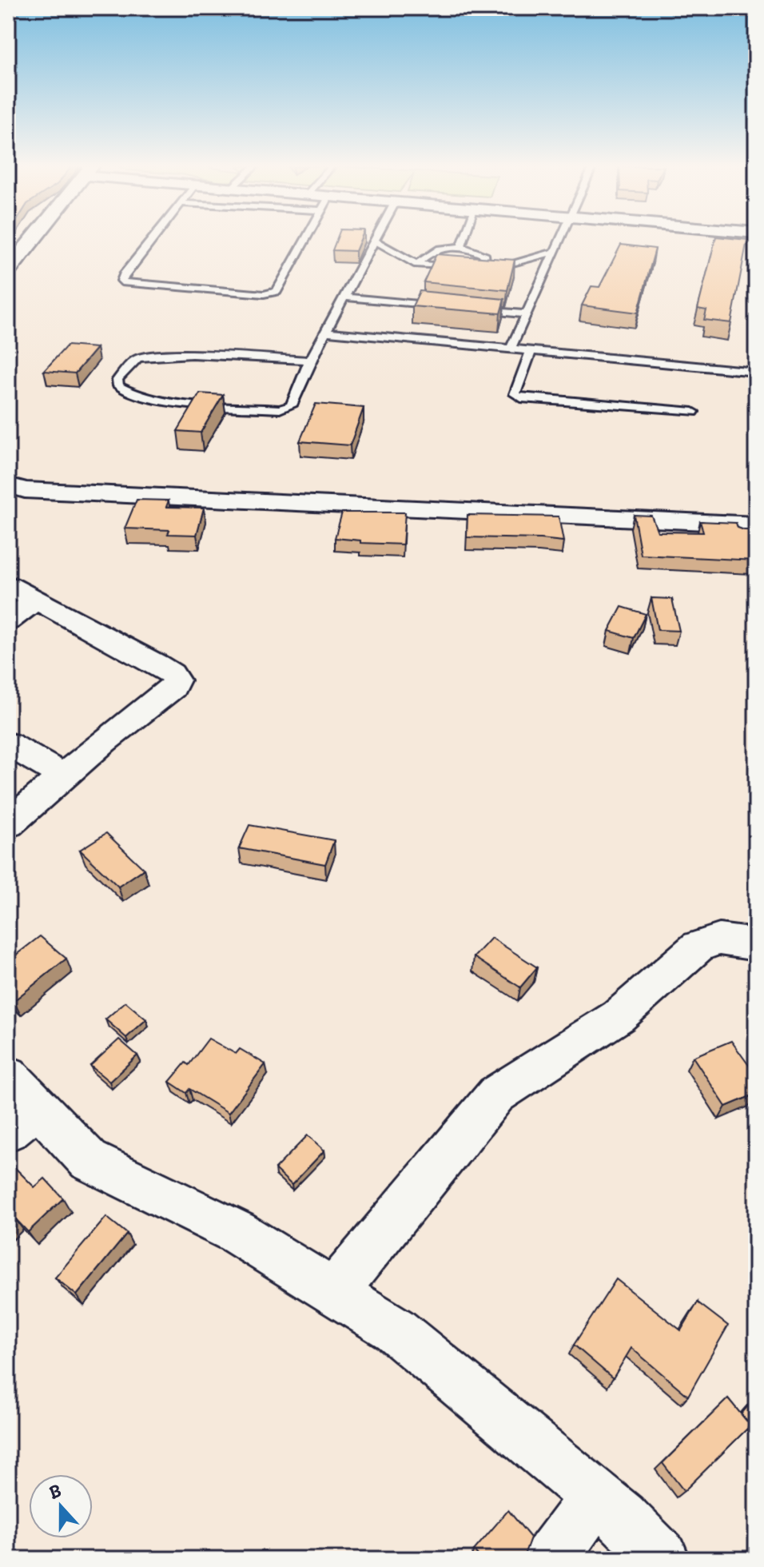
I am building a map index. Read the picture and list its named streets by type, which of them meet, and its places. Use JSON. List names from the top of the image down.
{
  "north": "top"
}
